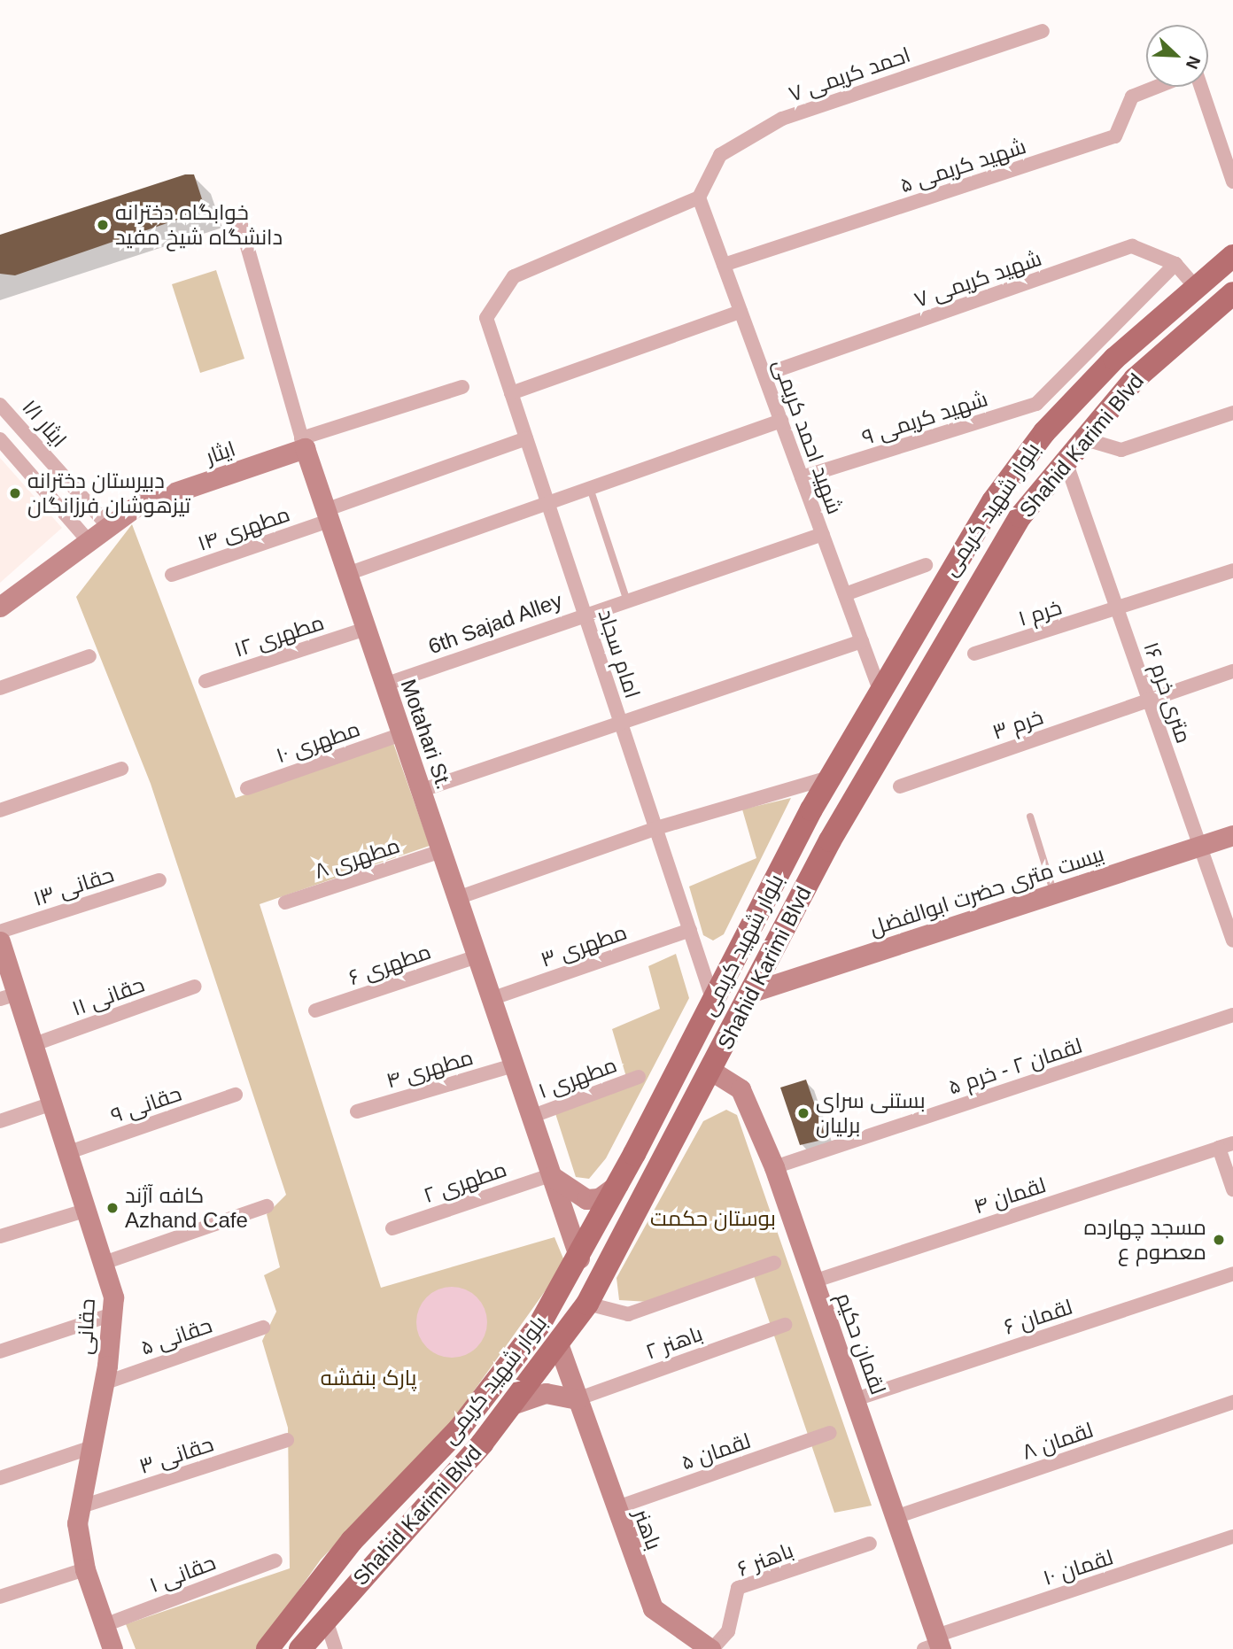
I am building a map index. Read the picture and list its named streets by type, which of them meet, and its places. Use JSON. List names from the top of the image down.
{
  "streets": {
    "main road": [
      "Shahid Karimi Blvd",
      "ایثار",
      "بلوار شهید کریمی",
      "Motahari St.",
      "بیست متری حضرت ابوالفضل",
      "حقانی",
      "لقمان حکیم",
      "باهنر"
    ],
    "street": [
      "احمد کریمی ۷",
      "شهید کریمی ۵",
      "شهید کریمی ۷",
      "شهید کریمی ۹",
      "ایثار ۱/۱",
      "شهید احمد کریمی",
      "مطهری ۱۴",
      "خرم ۱",
      "6th Sajad Alley",
      "مطهری ۱۲",
      "امام سجاد",
      "۱۶ متری خرم",
      "خرم ۳",
      "مطهری ۱۰",
      "مطهری ۸",
      "حقانی ۱۳",
      "مطهری ۳",
      "مطهری ۶",
      "حقانی ۱۱",
      "لقمان ۲ - خرم ۵",
      "مطهری ۴",
      "مطهری ۱",
      "حقانی ۹",
      "مطهری ۲",
      "لقمان ۴",
      "لقمان ۶",
      "حقانی ۵",
      "باهنر ۲",
      "لقمان ۸",
      "لقمان ۵",
      "حقانی ۳",
      "باهنر ۶",
      "لقمان ۱۰",
      "حقانی ۱"
    ]
  },
  "crossings": [
    ["احمد کریمی ۷", "شهید احمد کریمی"],
    ["احمد کریمی ۷", "امام سجاد"],
    ["شهید کریمی ۵", "شهید احمد کریمی"],
    ["شهید کریمی ۷", "شهید احمد کریمی"],
    ["شهید کریمی ۷", "بلوار شهید کریمی"],
    ["شهید کریمی ۹", "شهید احمد کریمی"],
    ["ایثار ۱/۱", "ایثار"],
    ["شهید احمد کریمی", "بلوار شهید کریمی"],
    ["شهید احمد کریمی", "6th Sajad Alley"],
    ["شهید احمد کریمی", "امام سجاد"],
    ["Shahid Karimi Blvd", "۱۶ متری خرم"],
    ["Shahid Karimi Blvd", "بیست متری حضرت ابوالفضل"],
    ["Shahid Karimi Blvd", "لقمان حکیم"],
    ["Shahid Karimi Blvd", "باهنر"],
    ["ایثار", "Motahari St."],
    ["بلوار شهید کریمی", "امام سجاد"],
    ["بلوار شهید کریمی", "Motahari St."],
    ["مطهری ۱۴", "امام سجاد"],
    ["مطهری ۱۴", "Motahari St."],
    ["خرم ۱", "۱۶ متری خرم"],
    ["6th Sajad Alley", "امام سجاد"],
    ["6th Sajad Alley", "Motahari St."],
    ["مطهری ۱۲", "Motahari St."],
    ["امام سجاد", "مطهری ۳"],
    ["۱۶ متری خرم", "خرم ۳"],
    ["۱۶ متری خرم", "بیست متری حضرت ابوالفضل"],
    ["Motahari St.", "مطهری ۱۰"],
    ["Motahari St.", "مطهری ۸"],
    ["Motahari St.", "مطهری ۳"],
    ["Motahari St.", "مطهری ۶"],
    ["Motahari St.", "مطهری ۴"],
    ["Motahari St.", "مطهری ۱"],
    ["Motahari St.", "مطهری ۲"],
    ["حقانی ۱۱", "حقانی"],
    ["لقمان ۲ - خرم ۵", "لقمان حکیم"],
    ["حقانی ۹", "حقانی"],
    ["لقمان ۴", "لقمان حکیم"],
    ["لقمان ۶", "لقمان حکیم"],
    ["حقانی", "حقانی ۵"],
    ["حقانی", "حقانی ۳"],
    ["حقانی", "حقانی ۱"],
    ["باهنر ۲", "باهنر"],
    ["لقمان حکیم", "لقمان ۸"],
    ["لقمان حکیم", "لقمان ۱۰"],
    ["لقمان ۵", "باهنر"],
    ["باهنر", "باهنر ۶"]
  ],
  "parks": ["بوستان حکمت", "پارک بنفشه"],
  "places": [
    "خوابگاه دخترانه دانشگاه شیخ مفید",
    "دبیرستان دخترانه تیزهوشان فرزانگان",
    "بستنی سرای برلیان",
    "کافه آژند Azhand Cafe",
    "مسجد چهارده معصوم ع"
  ],
  "north": "bottom right"
}
